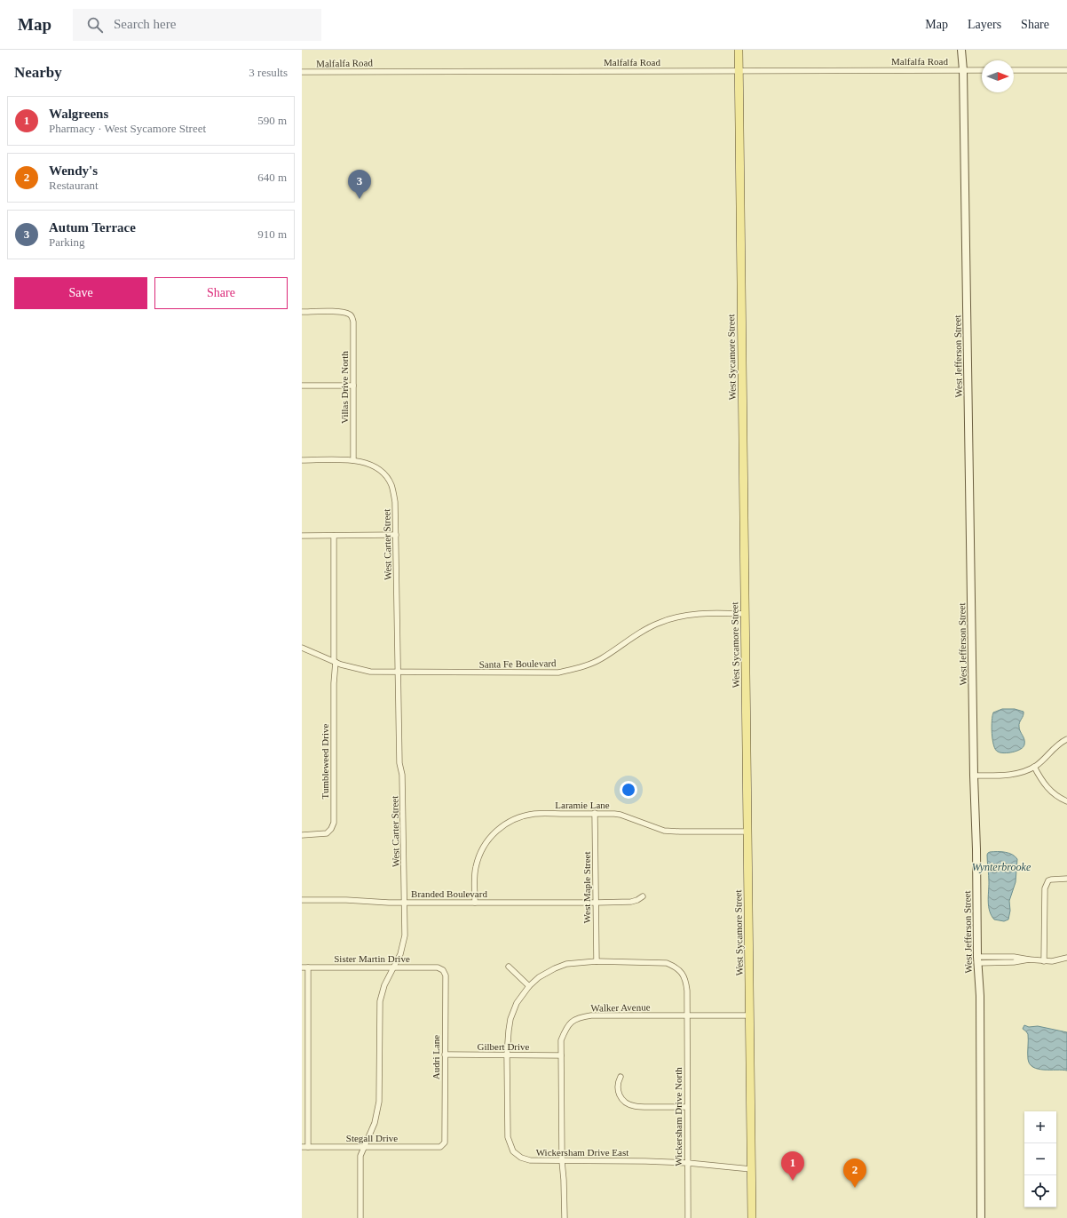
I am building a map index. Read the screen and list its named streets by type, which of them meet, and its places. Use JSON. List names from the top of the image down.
{
  "streets": {
    "main road": ["West Sycamore Street"],
    "street": [
      "Malfalfa Road",
      "West Jefferson Street",
      "Villas Drive North",
      "West Carter Street",
      "Santa Fe Boulevard",
      "Tumbleweed Drive",
      "Laramie Lane",
      "West Maple Street",
      "Branded Boulevard",
      "Sister Martin Drive",
      "Walker Avenue",
      "Gilbert Drive",
      "Audri Lane",
      "Wickersham Drive North",
      "Stegall Drive",
      "Wickersham Drive East"
    ]
  },
  "crossings": [
    ["Malfalfa Road", "West Jefferson Street"],
    ["Malfalfa Road", "West Sycamore Street"],
    ["West Sycamore Street", "Santa Fe Boulevard"],
    ["West Sycamore Street", "Laramie Lane"],
    ["West Sycamore Street", "Walker Avenue"],
    ["West Sycamore Street", "Wickersham Drive East"],
    ["Villas Drive North", "West Carter Street"],
    ["West Carter Street", "Santa Fe Boulevard"],
    ["West Carter Street", "Branded Boulevard"],
    ["West Carter Street", "Sister Martin Drive"],
    ["West Carter Street", "Stegall Drive"],
    ["Santa Fe Boulevard", "Tumbleweed Drive"],
    ["Laramie Lane", "West Maple Street"],
    ["Laramie Lane", "Branded Boulevard"],
    ["West Maple Street", "Branded Boulevard"],
    ["West Maple Street", "Wickersham Drive North"],
    ["West Maple Street", "Wickersham Drive East"],
    ["Sister Martin Drive", "Audri Lane"],
    ["Walker Avenue", "Gilbert Drive"],
    ["Walker Avenue", "Wickersham Drive North"],
    ["Walker Avenue", "Wickersham Drive East"],
    ["Gilbert Drive", "Audri Lane"],
    ["Gilbert Drive", "Wickersham Drive East"],
    ["Audri Lane", "Stegall Drive"],
    ["Wickersham Drive North", "Wickersham Drive East"]
  ],
  "water": ["Wynterbrooke"],
  "north": "right",
  "page": {
    "header": "Map",
    "search": "Search here",
    "nav": ["Map", "Layers", "Share"],
    "heading": ["Nearby", "3 results"],
    "list": [
      {
        "mark": "1",
        "name": "Walgreens",
        "note": "Pharmacy · West Sycamore Street",
        "value": "590 m"
      },
      {
        "mark": "2",
        "name": "Wendy's",
        "note": "Restaurant",
        "value": "640 m"
      },
      {
        "mark": "3",
        "name": "Autum Terrace",
        "note": "Parking",
        "value": "910 m"
      }
    ],
    "pins": ["3", "1", "2"],
    "buttons": ["Save", "Share"],
    "map_buttons": ["+", "−"]
  }
}
